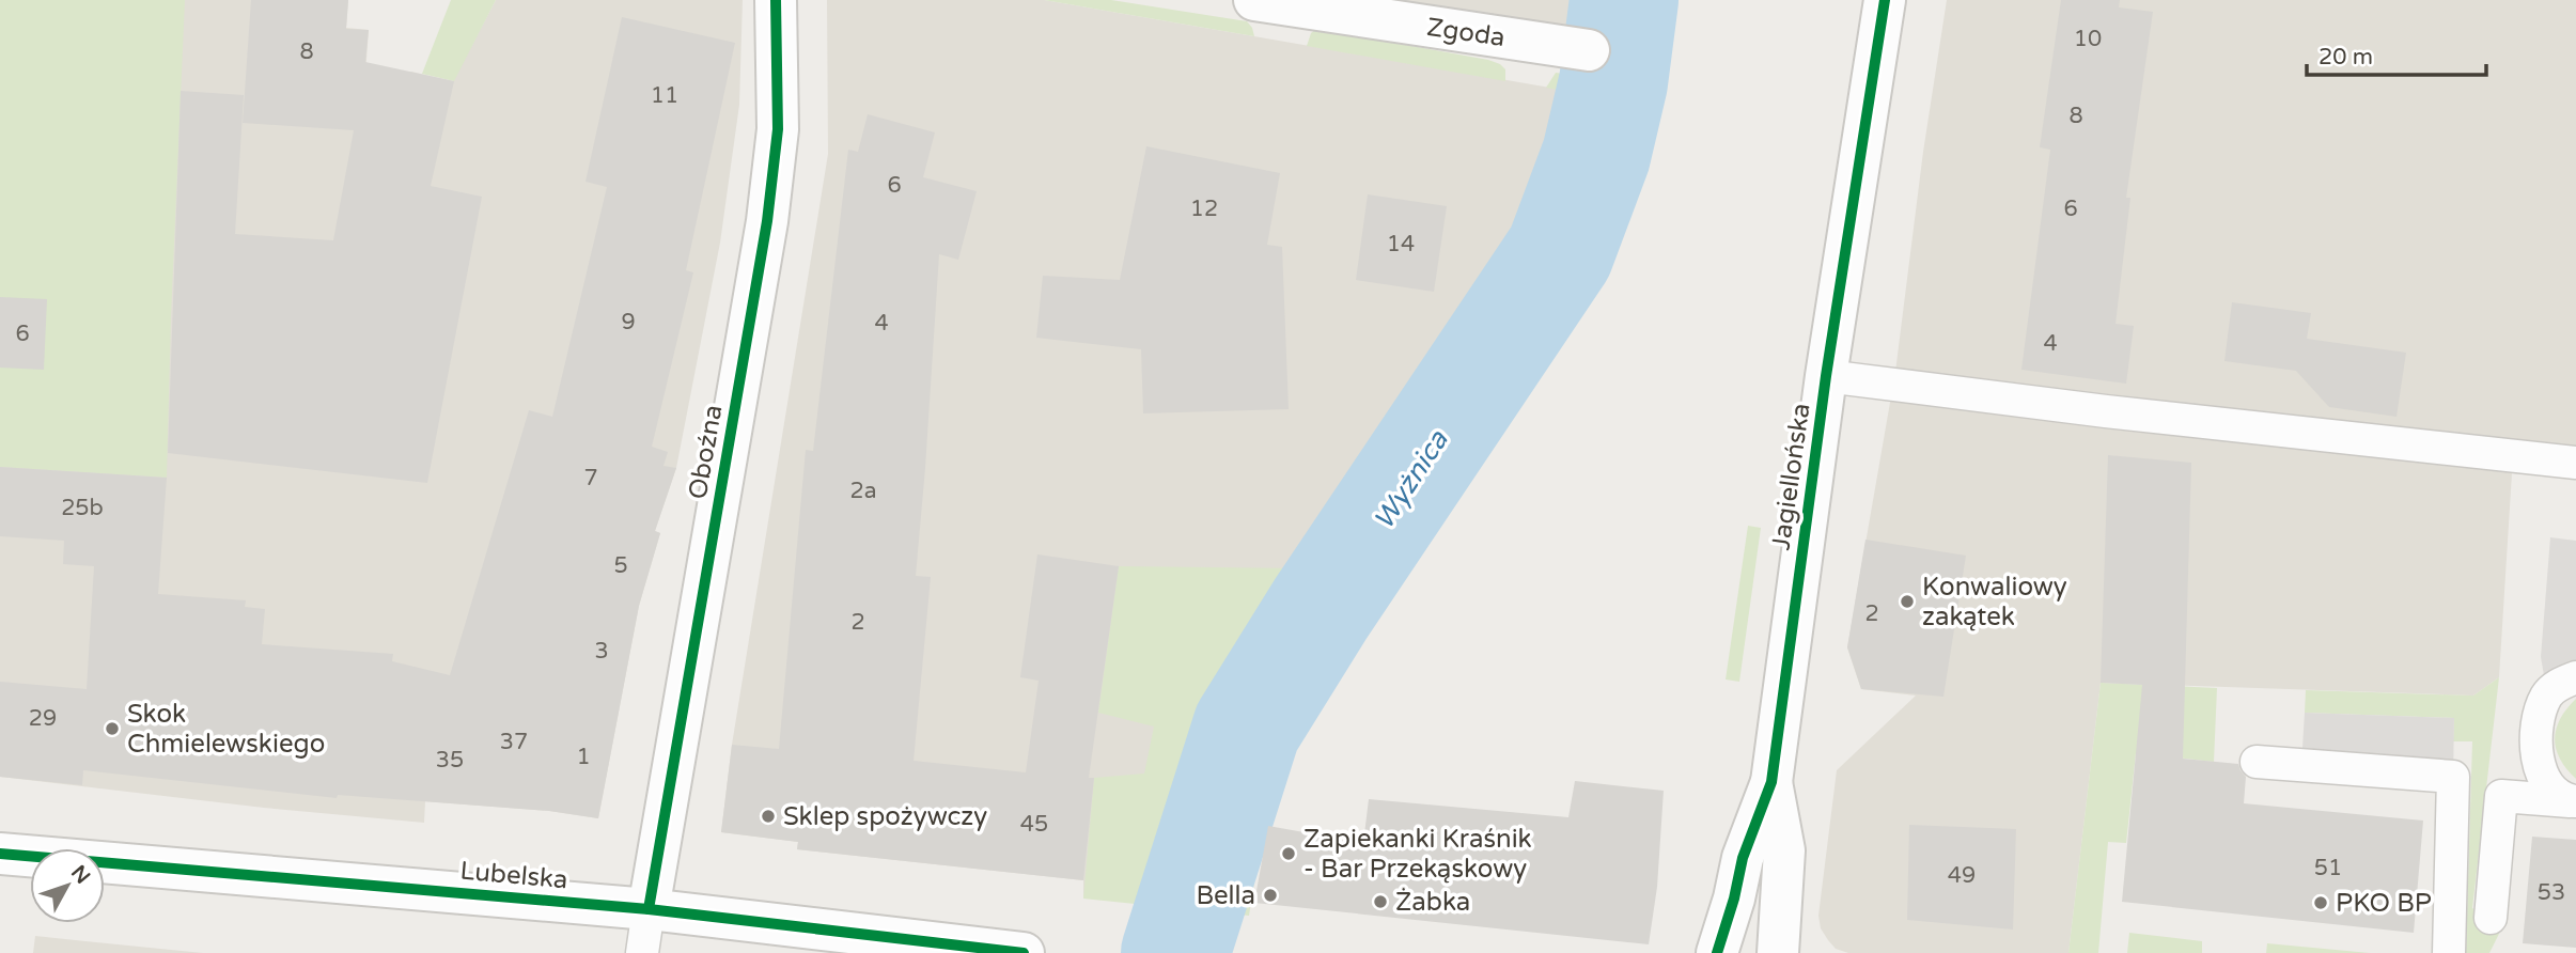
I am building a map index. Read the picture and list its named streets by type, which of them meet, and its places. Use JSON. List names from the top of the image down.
{
  "streets": {
    "street": [
      "Zgoda",
      "Oboźna",
      "Jagiellońska",
      "Lubelska"
    ]
  },
  "crossings": [
    ["Oboźna", "Lubelska"]
  ],
  "water": ["Wyżnica"],
  "places": [
    "Konwaliowy zakątek",
    "Skok Chmielewskiego",
    "Sklep spożywczy",
    "Zapiekanki Kraśnik - Bar Przekąskowy",
    "Bella",
    "Żabka",
    "PKO BP"
  ],
  "house_numbers": [
    "10",
    "8",
    "11",
    "8",
    "6",
    "12",
    "6",
    "14",
    "9",
    "4",
    "6",
    "4",
    "7",
    "2a",
    "25b",
    "5",
    "2",
    "2",
    "3",
    "29",
    "37",
    "1",
    "35",
    "45",
    "51",
    "49",
    "53"
  ],
  "scale_bar": "20 m",
  "north": "top right"
}
